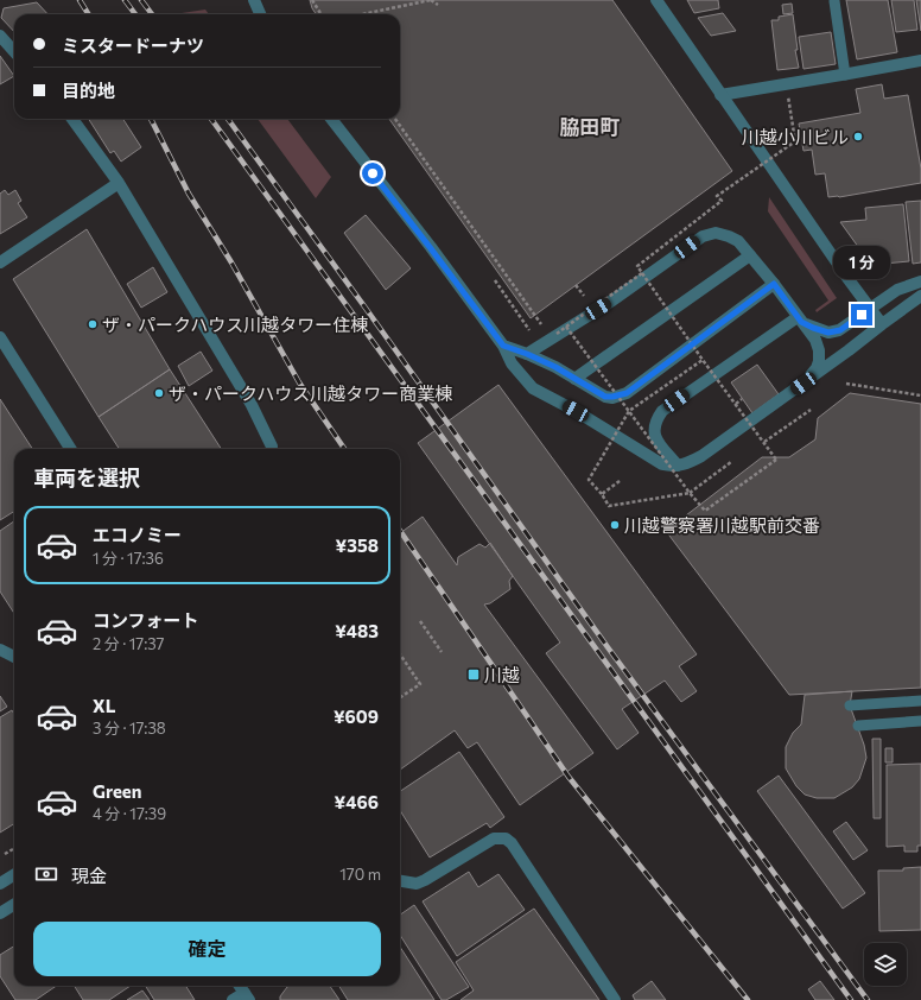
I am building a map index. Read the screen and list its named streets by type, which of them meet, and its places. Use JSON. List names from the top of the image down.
{
  "districts": ["脇田町"],
  "places": {
    "other": [
      "川越小川ビル",
      "ザ・パークハウス川越タワー住棟",
      "ザ・パークハウス川越タワー商業棟",
      "川越警察署川越駅前交番"
    ],
    "transit": ["川越"]
  },
  "page": {
    "banner": ["ミスタードーナツ", "目的地"],
    "bubble": "1 分",
    "heading": "車両を選択",
    "list": [
      {
        "name": "エコノミー",
        "note": "1 分 · 17:36",
        "value": "¥358"
      },
      {
        "name": "コンフォート",
        "note": "2 分 · 17:37",
        "value": "¥483"
      },
      {
        "name": "XL",
        "note": "3 分 · 17:38",
        "value": "¥609"
      },
      {
        "name": "Green",
        "note": "4 分 · 17:39",
        "value": "¥466"
      }
    ],
    "pay": ["現金", "170 m"],
    "buttons": "確定"
  }
}
